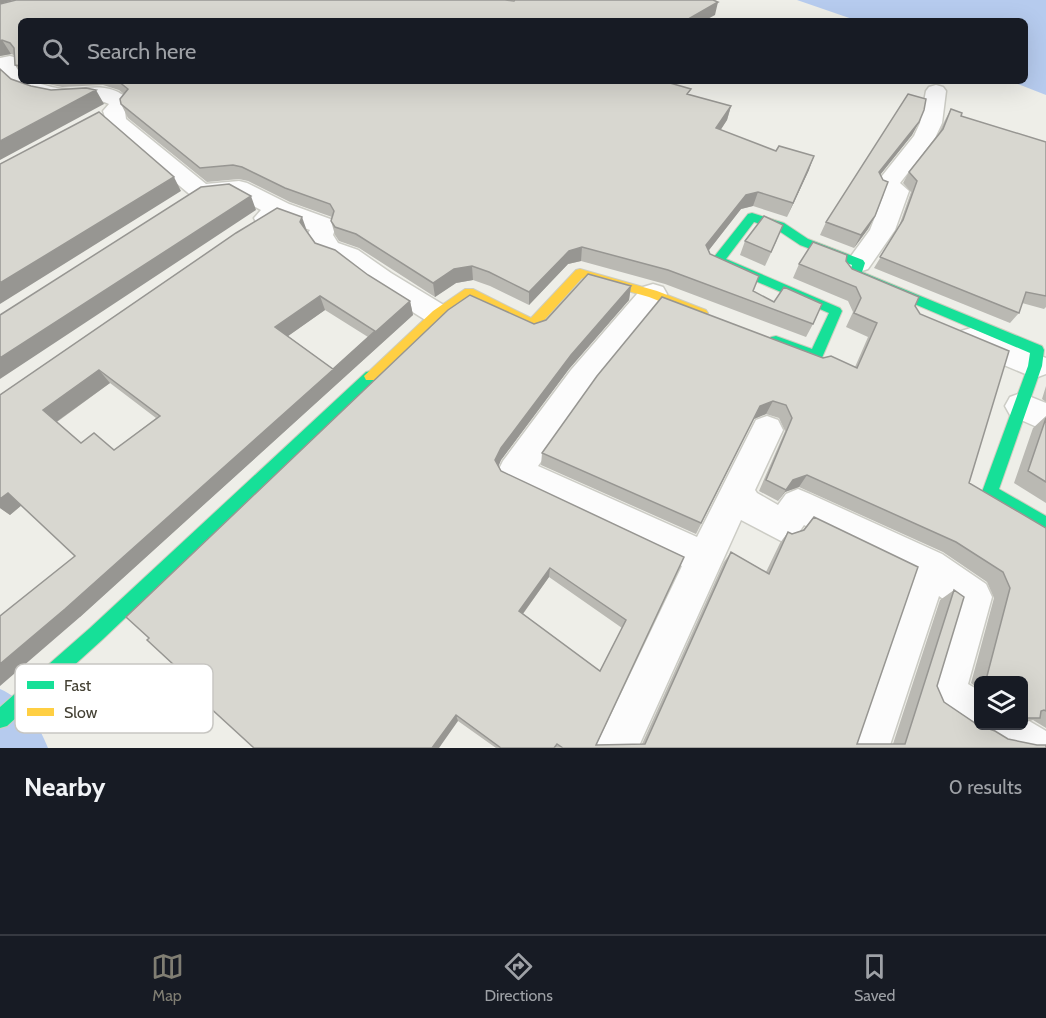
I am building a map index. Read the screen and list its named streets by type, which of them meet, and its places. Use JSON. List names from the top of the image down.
{
  "legend": ["Fast", "Slow"],
  "page": {
    "search": "Search here",
    "heading": ["Nearby", "0 results"],
    "nav": ["Map", "Directions", "Saved"]
  }
}
